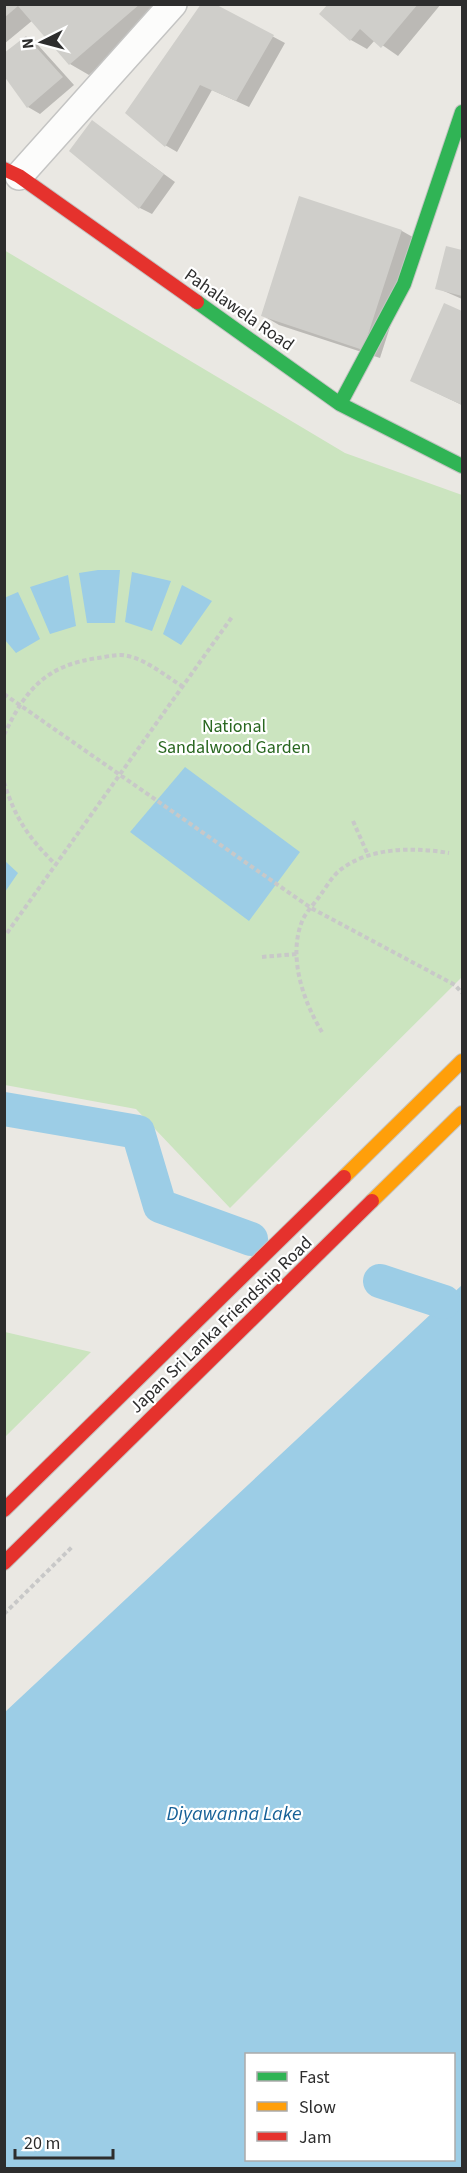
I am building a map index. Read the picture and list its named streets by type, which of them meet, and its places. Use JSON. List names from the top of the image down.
{
  "streets": {
    "main road": ["Pahalawela Road", "Japan Sri Lanka Friendship Road"]
  },
  "water": ["Diyawanna Lake"],
  "parks": ["National Sandalwood Garden"],
  "legend": ["Fast", "Slow", "Jam"],
  "scale_bar": "20 m",
  "north": "left"
}
